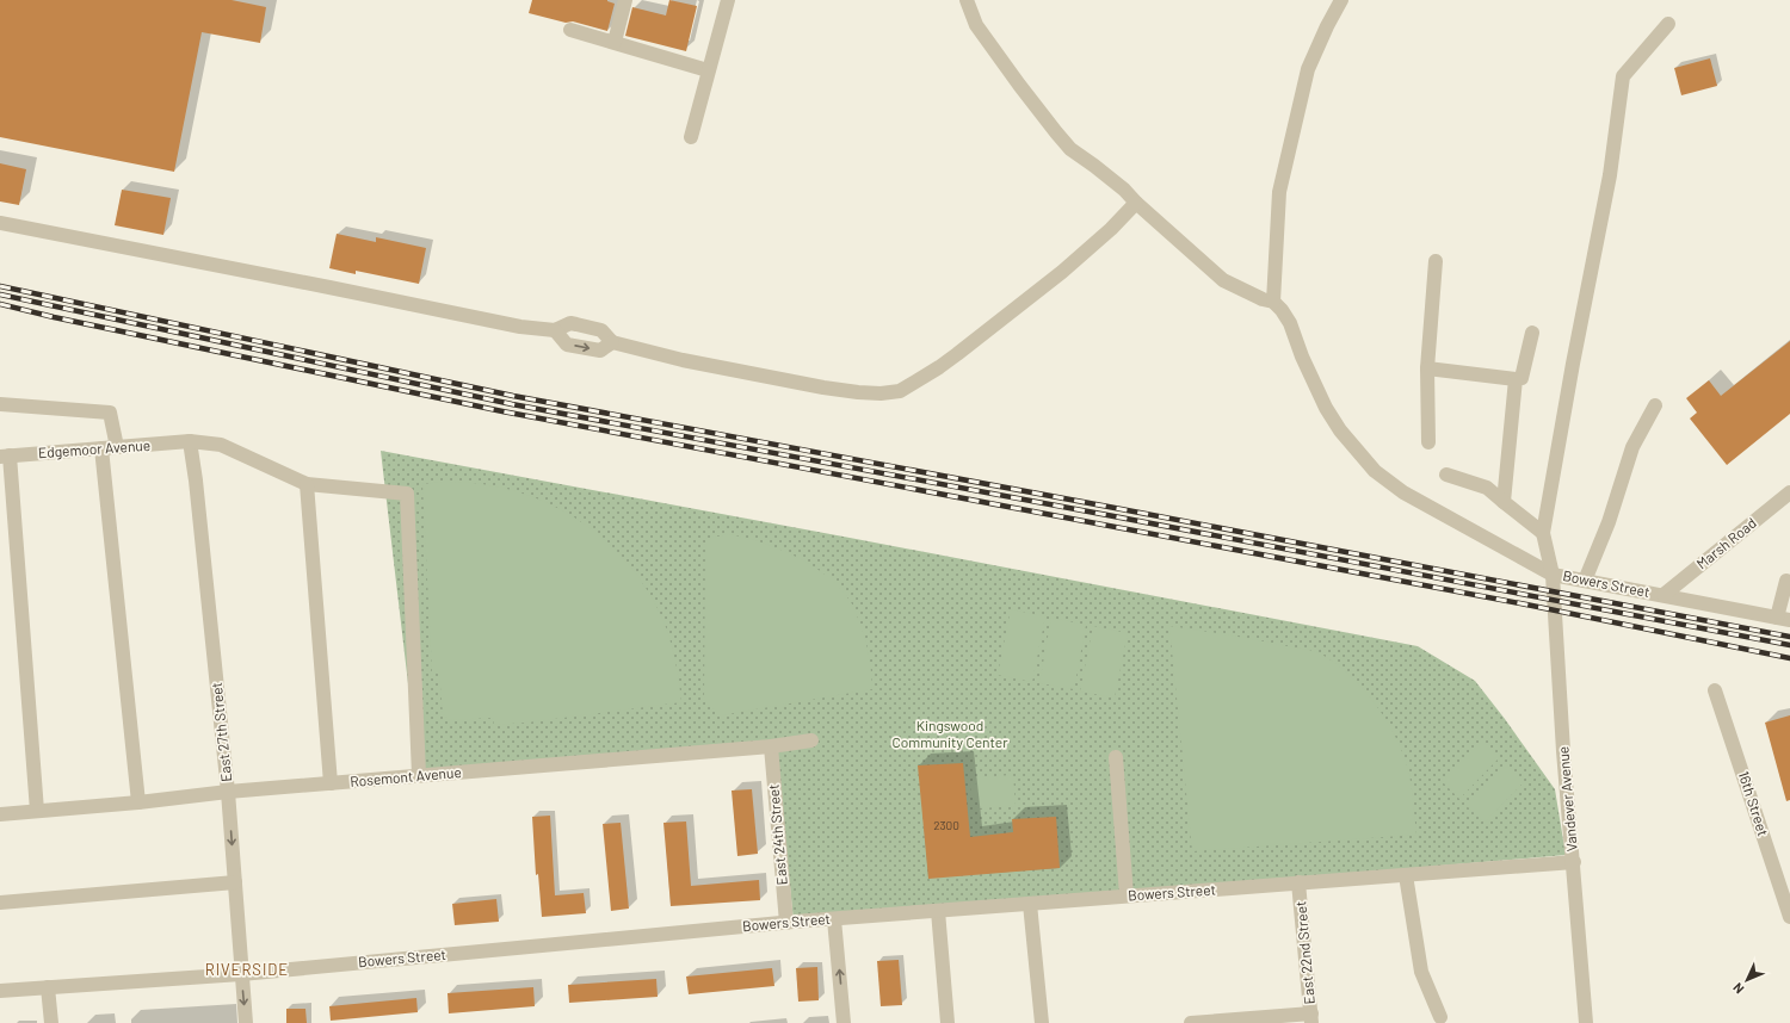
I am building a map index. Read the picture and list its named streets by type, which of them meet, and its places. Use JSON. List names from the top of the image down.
{
  "streets": {
    "street": [
      "Edgemoor Avenue",
      "Marsh Road",
      "Bowers Street",
      "East 27th Street",
      "Rosemont Avenue",
      "Vandever Avenue",
      "16th Street",
      "East 24th Street",
      "East 22nd Street"
    ]
  },
  "crossings": [
    ["Edgemoor Avenue", "East 27th Street"],
    ["Edgemoor Avenue", "Rosemont Avenue"],
    ["Marsh Road", "Bowers Street"],
    ["Bowers Street", "East 27th Street"],
    ["Bowers Street", "Vandever Avenue"],
    ["Bowers Street", "East 24th Street"],
    ["Bowers Street", "East 22nd Street"],
    ["East 27th Street", "Rosemont Avenue"],
    ["Rosemont Avenue", "East 24th Street"]
  ],
  "districts": ["RIVERSIDE"],
  "parks": ["Kingswood Community Center"],
  "house_numbers": ["2300"],
  "north": "bottom left"
}
